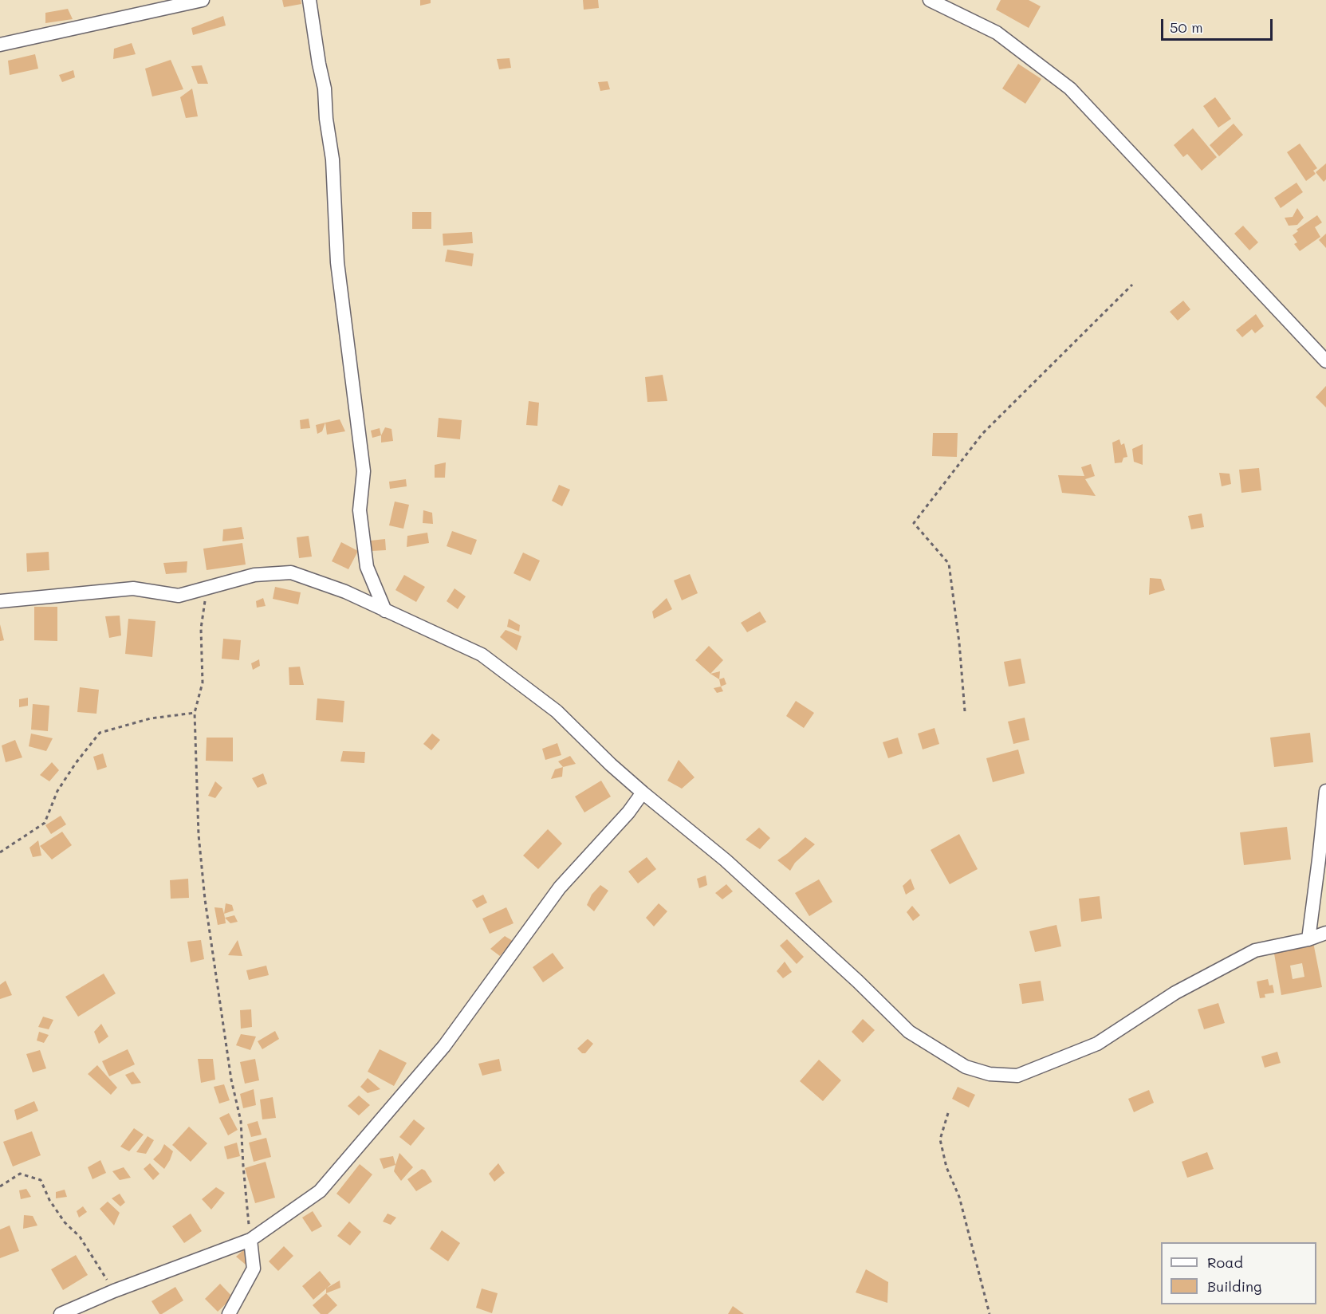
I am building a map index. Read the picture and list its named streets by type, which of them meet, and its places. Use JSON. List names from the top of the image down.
{
  "legend": ["Road", "Building"],
  "scale_bar": "50 m"
}
